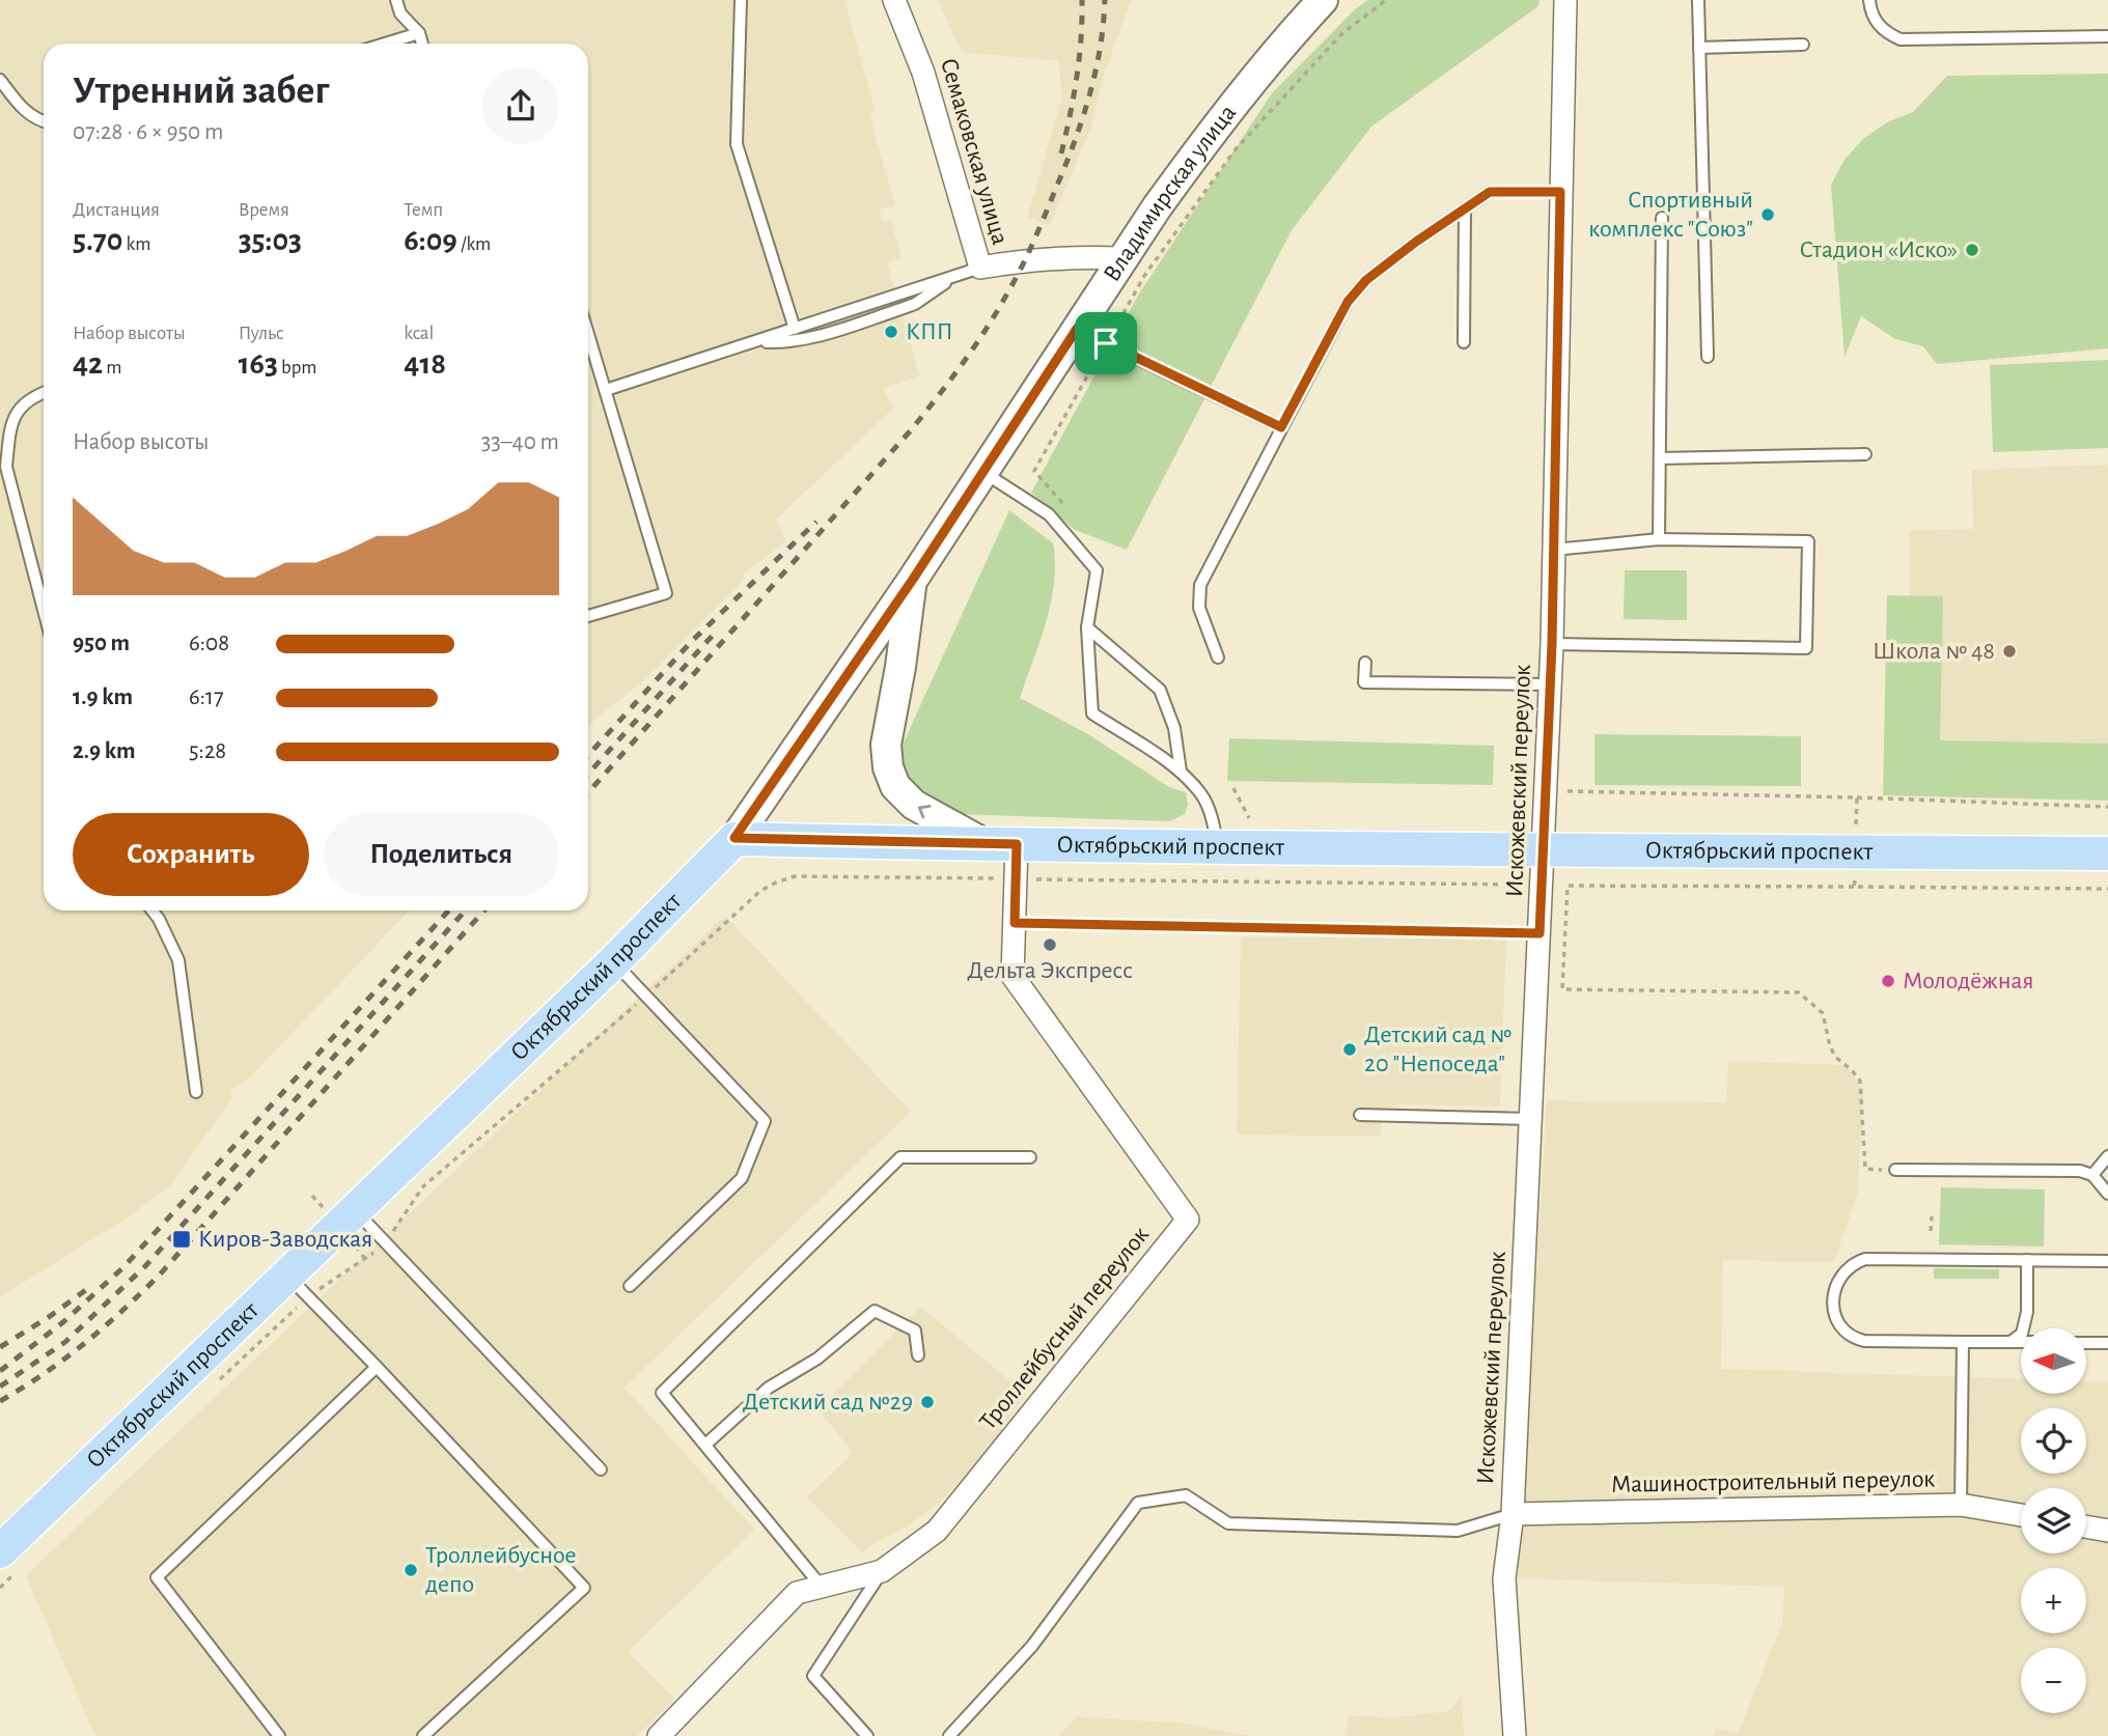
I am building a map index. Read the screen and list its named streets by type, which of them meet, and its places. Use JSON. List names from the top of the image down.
{
  "streets": {
    "main road": ["Владимирская улица", "Октябрьский проспект"],
    "street": [
      "Семаковская улица",
      "Искожевский переулок",
      "Троллейбусный переулок",
      "Машиностроительный переулок"
    ]
  },
  "crossings": [
    ["Семаковская улица", "Владимирская улица"],
    ["Владимирская улица", "Октябрьский проспект"],
    ["Владимирская улица", "Троллейбусный переулок"],
    ["Искожевский переулок", "Октябрьский проспект"],
    ["Искожевский переулок", "Машиностроительный переулок"],
    ["Октябрьский проспект", "Троллейбусный переулок"]
  ],
  "places": {
    "other": [
      "Спортивный комплекс \"Союз\"",
      "Стадион «Иско»",
      "КПП",
      "Школа № 48",
      "Дельта Экспресс",
      "Молодёжная",
      "Детский сад № 20 \"Непоседа\"",
      "Детский сад №29",
      "Троллейбусное депо"
    ],
    "transit": ["Киров-Заводская"]
  },
  "north": "left",
  "page": {
    "heading": ["Утренний забег", "07:28 · 6 × 950 m"],
    "stats": [
      ["Дистанция", "5.70 km"],
      ["Время", "35:03"],
      ["Темп", "6:09 /km"],
      ["Набор высоты", "42 m"],
      ["Пульс", "163 bpm"],
      ["kcal", "418"]
    ],
    "chart": ["Набор высоты", "33–40 m"],
    "list": [
      {
        "name": "950 m",
        "note": "6:08"
      },
      {
        "name": "1.9 km",
        "note": "6:17"
      },
      {
        "name": "2.9 km",
        "note": "5:28"
      }
    ],
    "buttons": ["Сохранить", "Поделиться"],
    "map_buttons": ["+", "−"]
  }
}
